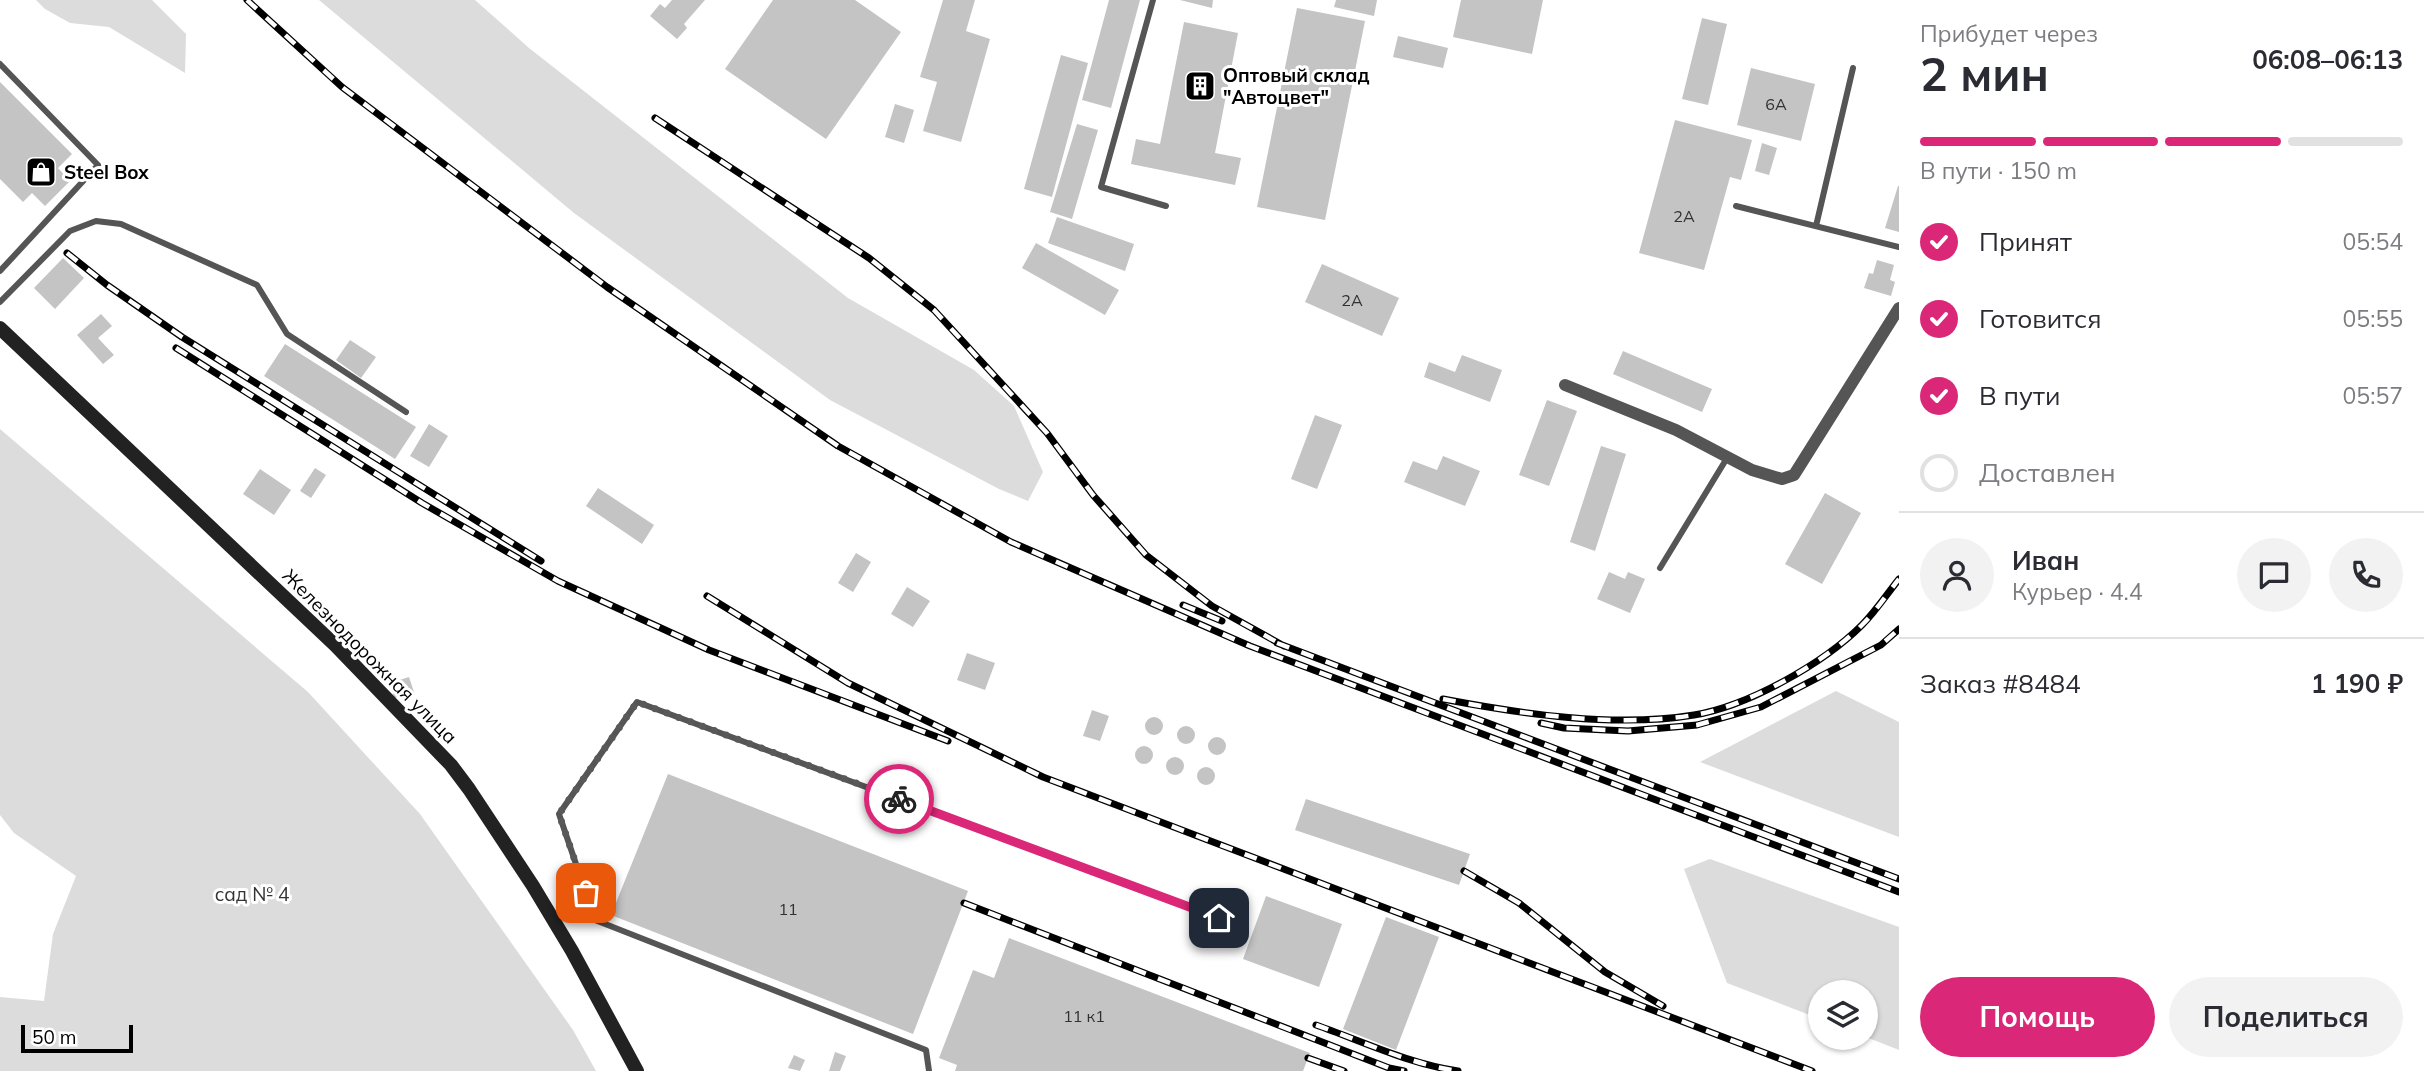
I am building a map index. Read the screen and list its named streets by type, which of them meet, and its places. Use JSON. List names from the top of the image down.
{
  "streets": {
    "street": ["Железнодорожная улица"]
  },
  "parks": ["сад № 4"],
  "places": {
    "building": ["Оптовый склад \"Автоцвет\""],
    "shop": ["Steel Box"]
  },
  "house_numbers": [
    "6А",
    "2А",
    "2А",
    "11",
    "11 к1"
  ],
  "scale_bar": "50 m",
  "page": {
    "heading": ["2 мин", "Прибудет через", "06:08–06:13"],
    "panel": [
      "Иван",
      "Курьер · 4.4",
      "Заказ #8484",
      "1 190 ₽"
    ],
    "bar": "В пути · 150 m",
    "list": [
      ["Принят", "05:54"],
      ["Готовится", "05:55"],
      ["В пути", "05:57"],
      "Доставлен"
    ],
    "buttons": ["Помощь", "Поделиться"],
    "scale": "50 m"
  }
}
